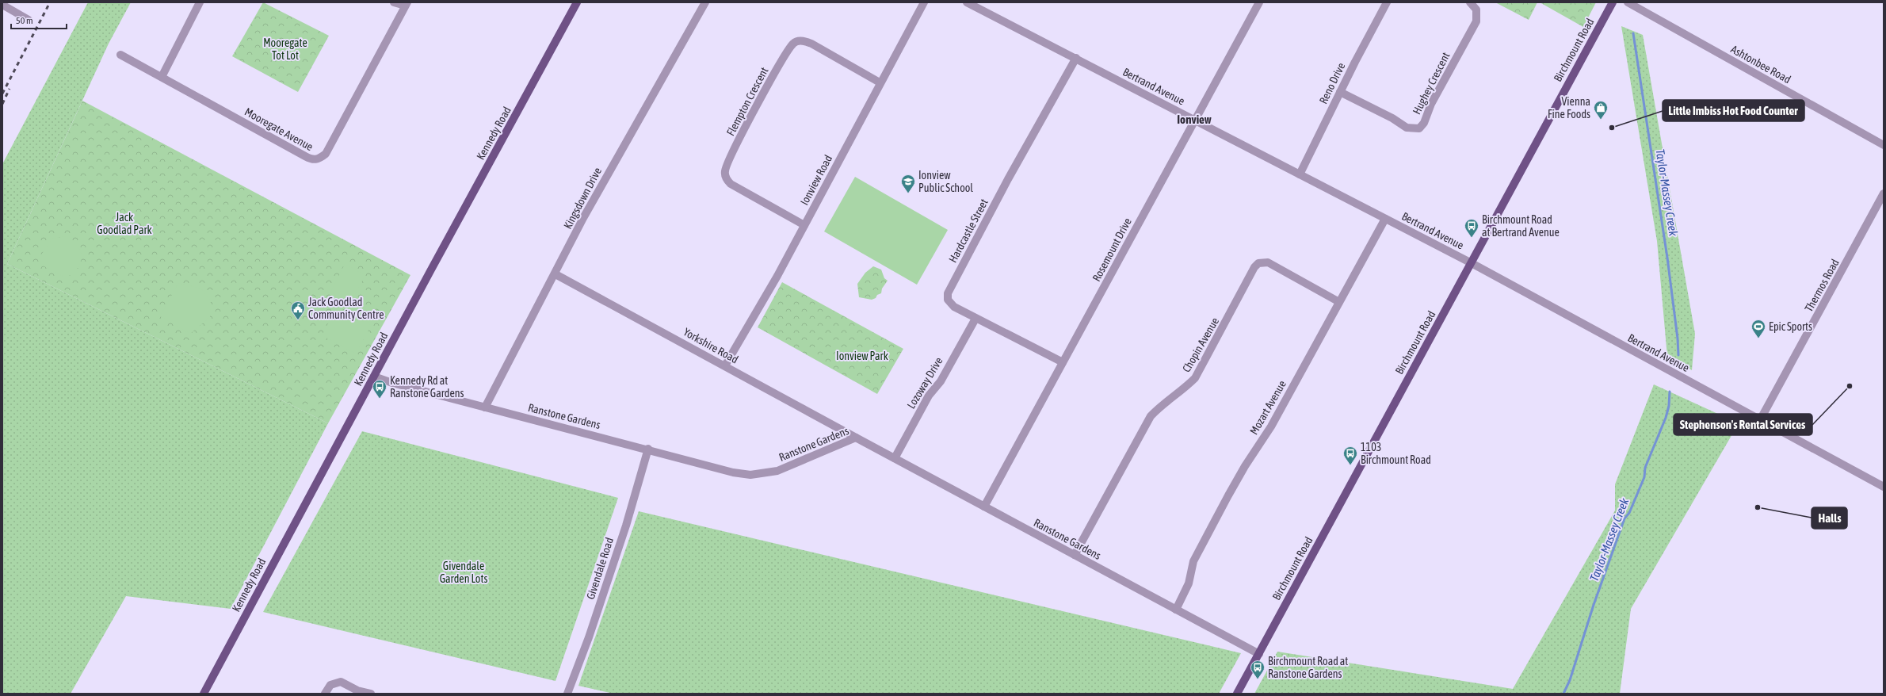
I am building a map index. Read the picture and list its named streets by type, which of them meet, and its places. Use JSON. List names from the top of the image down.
{
  "streets": {
    "main road": ["Birchmount Road", "Kennedy Road"],
    "street": [
      "Ashtonbee Road",
      "Reno Drive",
      "Hughey Crescent",
      "Bertrand Avenue",
      "Flempton Crescent",
      "Mooregate Avenue",
      "Ionview Road",
      "Kingsdown Drive",
      "Hardcastle Street",
      "Rosemount Drive",
      "Thermos Road",
      "Chopin Avenue",
      "Yorkshire Road",
      "Lozoway Drive",
      "Mozart Avenue",
      "Ranstone Gardens",
      "Givendale Road"
    ]
  },
  "crossings": [
    ["Birchmount Road", "Bertrand Avenue"],
    ["Birchmount Road", "Ranstone Gardens"],
    ["Reno Drive", "Hughey Crescent"],
    ["Reno Drive", "Bertrand Avenue"],
    ["Bertrand Avenue", "Hardcastle Street"],
    ["Bertrand Avenue", "Rosemount Drive"],
    ["Bertrand Avenue", "Thermos Road"],
    ["Bertrand Avenue", "Mozart Avenue"],
    ["Flempton Crescent", "Ionview Road"],
    ["Kennedy Road", "Ranstone Gardens"],
    ["Ionview Road", "Yorkshire Road"],
    ["Kingsdown Drive", "Yorkshire Road"],
    ["Kingsdown Drive", "Ranstone Gardens"],
    ["Hardcastle Street", "Rosemount Drive"],
    ["Hardcastle Street", "Lozoway Drive"],
    ["Rosemount Drive", "Ranstone Gardens"],
    ["Chopin Avenue", "Mozart Avenue"],
    ["Chopin Avenue", "Ranstone Gardens"],
    ["Yorkshire Road", "Ranstone Gardens"],
    ["Lozoway Drive", "Ranstone Gardens"],
    ["Mozart Avenue", "Ranstone Gardens"],
    ["Ranstone Gardens", "Givendale Road"]
  ],
  "districts": ["Ionview"],
  "water": ["Taylor-Massey Creek"],
  "parks": [
    "Mooregate Tot Lot",
    "Jack Goodlad Park",
    "Ionview Park",
    "Givendale Garden Lots"
  ],
  "places": {
    "shop": ["Vienna Fine Foods"],
    "other": ["Little Imbiss Hot Food Counter", "Stephenson's Rental Services", "Halls"],
    "school or university": ["Ionview Public School"],
    "bus stop": [
      "Birchmount Road at Bertrand Avenue",
      "Kennedy Rd at Ranstone Gardens",
      "1103 Birchmount Road",
      "Birchmount Road at Ranstone Gardens"
    ],
    "public building": ["Jack Goodlad Community Centre"],
    "sports": ["Epic Sports"]
  },
  "scale_bar": "50 m"
}
